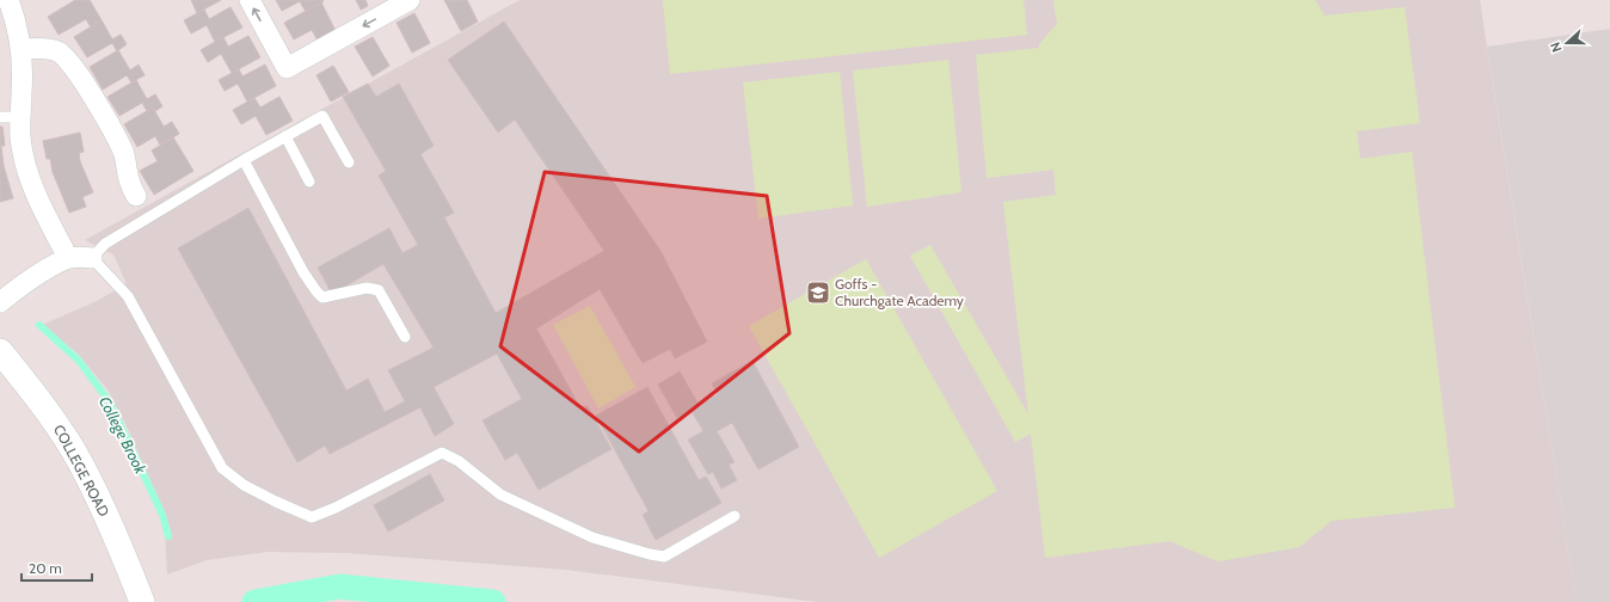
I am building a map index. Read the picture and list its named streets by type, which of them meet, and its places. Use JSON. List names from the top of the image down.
{
  "streets": {
    "street": ["COLLEGE ROAD"]
  },
  "water": ["College Brook"],
  "places": {
    "school or university": ["Goffs - Churchgate Academy"]
  },
  "scale_bar": "20 m",
  "north": "left"
}
